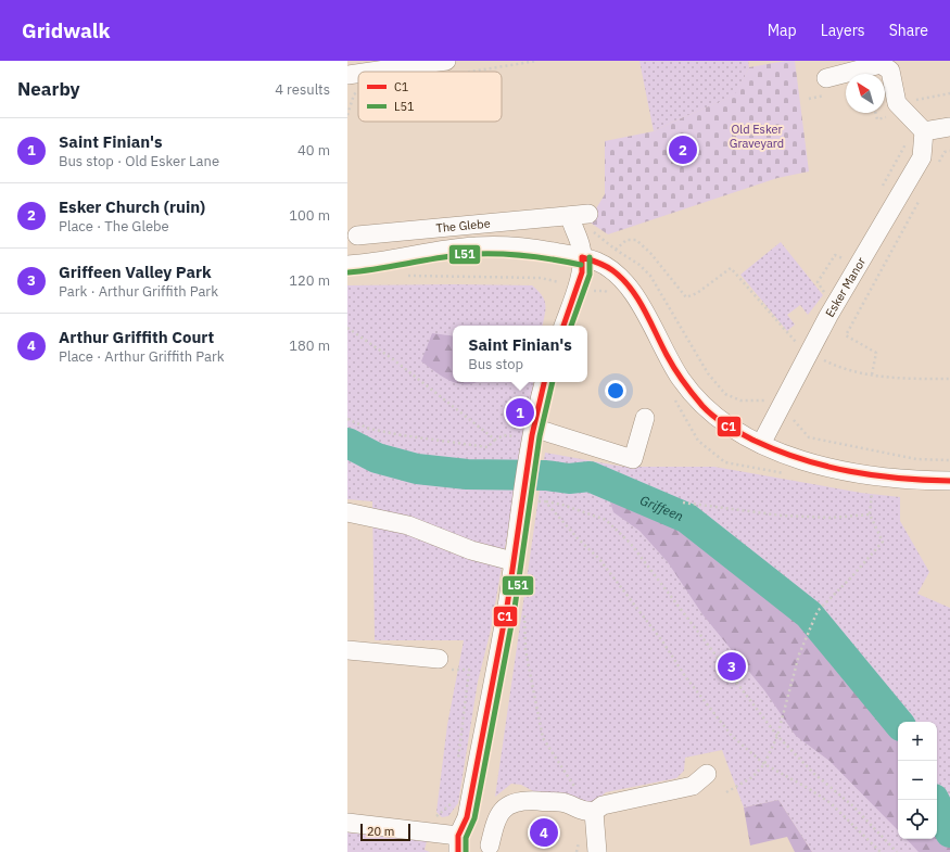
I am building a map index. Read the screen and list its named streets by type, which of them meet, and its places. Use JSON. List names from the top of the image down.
{
  "streets": {
    "street": ["The Glebe", "Esker Manor"]
  },
  "water": ["Griffeen"],
  "parks": ["Old Esker Graveyard"],
  "lines": ["transit line L51", "transit line C1"],
  "legend": ["C1", "L51"],
  "scale_bar": "20 m",
  "north": "top left",
  "page": {
    "header": "Gridwalk",
    "nav": ["Map", "Layers", "Share"],
    "heading": ["Nearby", "4 results"],
    "list": [
      {
        "mark": "1",
        "name": "Saint Finian's",
        "note": "Bus stop · Old Esker Lane",
        "value": "40 m"
      },
      {
        "mark": "2",
        "name": "Esker Church (ruin)",
        "note": "Place · The Glebe",
        "value": "100 m"
      },
      {
        "mark": "3",
        "name": "Griffeen Valley Park",
        "note": "Park · Arthur Griffith Park",
        "value": "120 m"
      },
      {
        "mark": "4",
        "name": "Arthur Griffith Court",
        "note": "Place · Arthur Griffith Park",
        "value": "180 m"
      }
    ],
    "pins": [
      "2",
      "1",
      "3",
      "4"
    ],
    "popup": ["Saint Finian's", "Bus stop"],
    "map_buttons": ["+", "−"],
    "scale": "20 m"
  }
}
